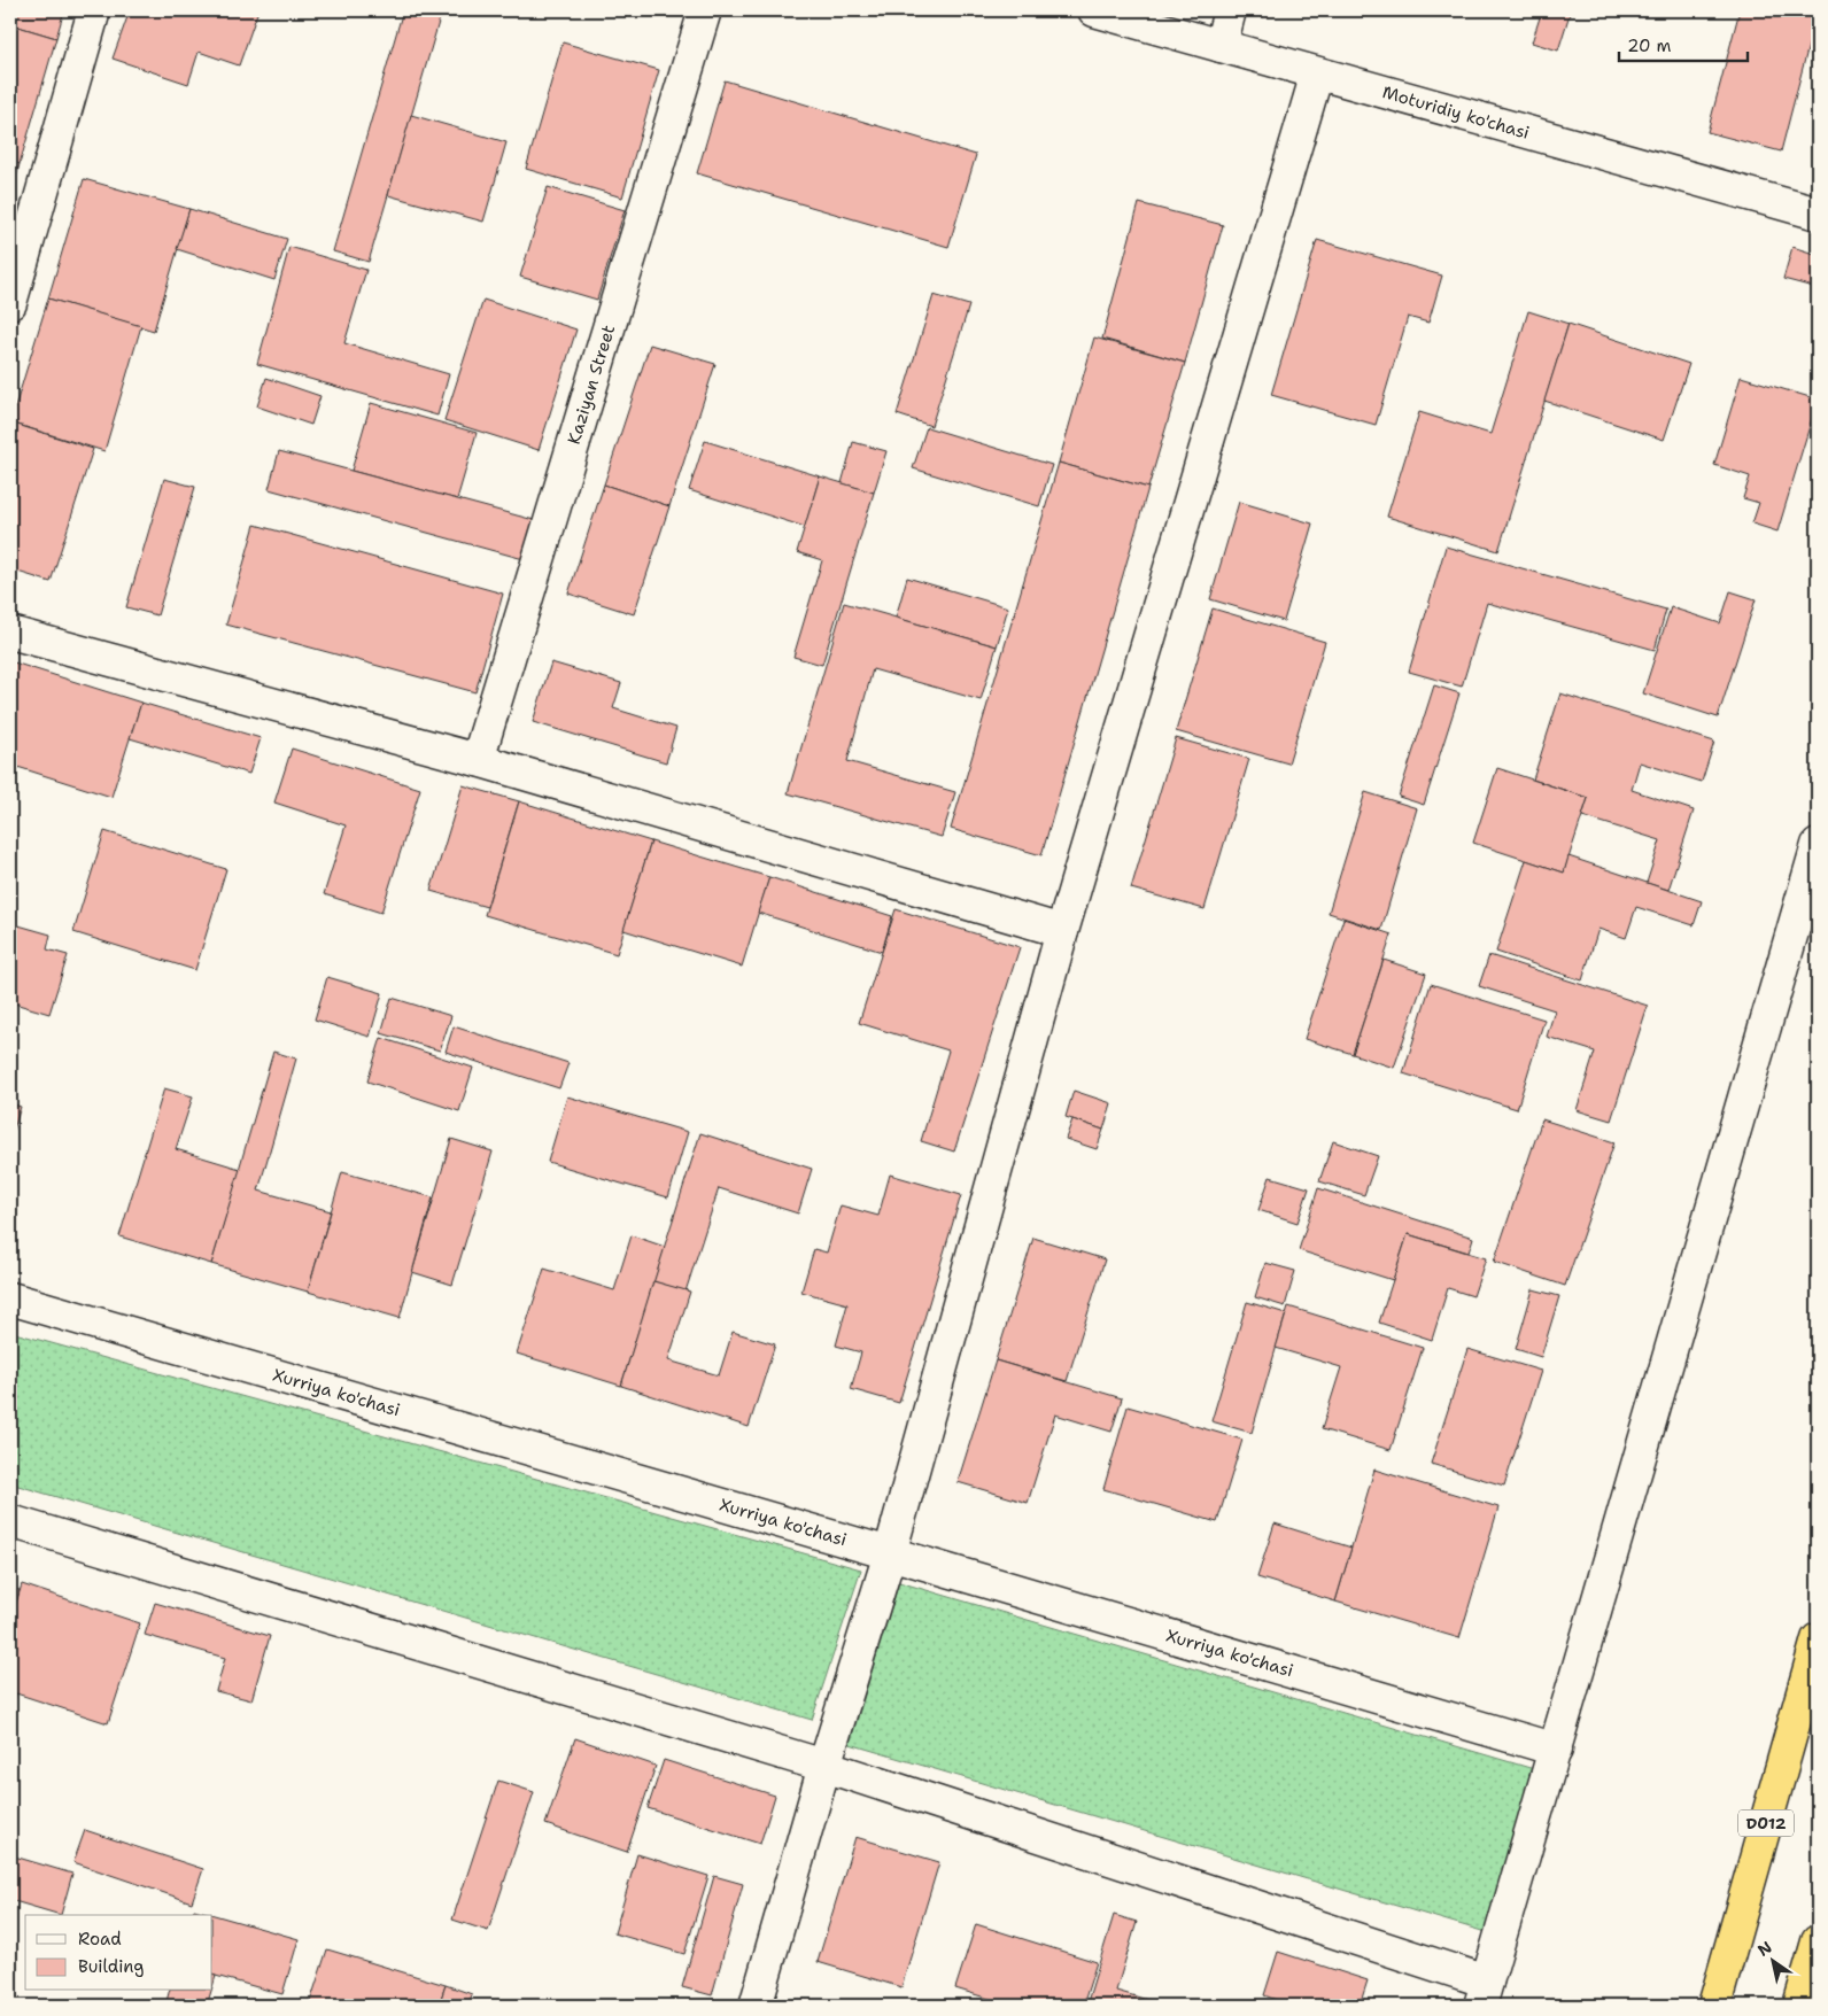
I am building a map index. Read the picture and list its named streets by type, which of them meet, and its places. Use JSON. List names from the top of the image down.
{
  "streets": {
    "highway": ["D012"],
    "street": ["Moturidiy ko'chasi", "Kaziyan Street", "Xurriya ko'chasi"]
  },
  "legend": ["Road", "Building"],
  "scale_bar": "20 m",
  "north": "top left"
}
